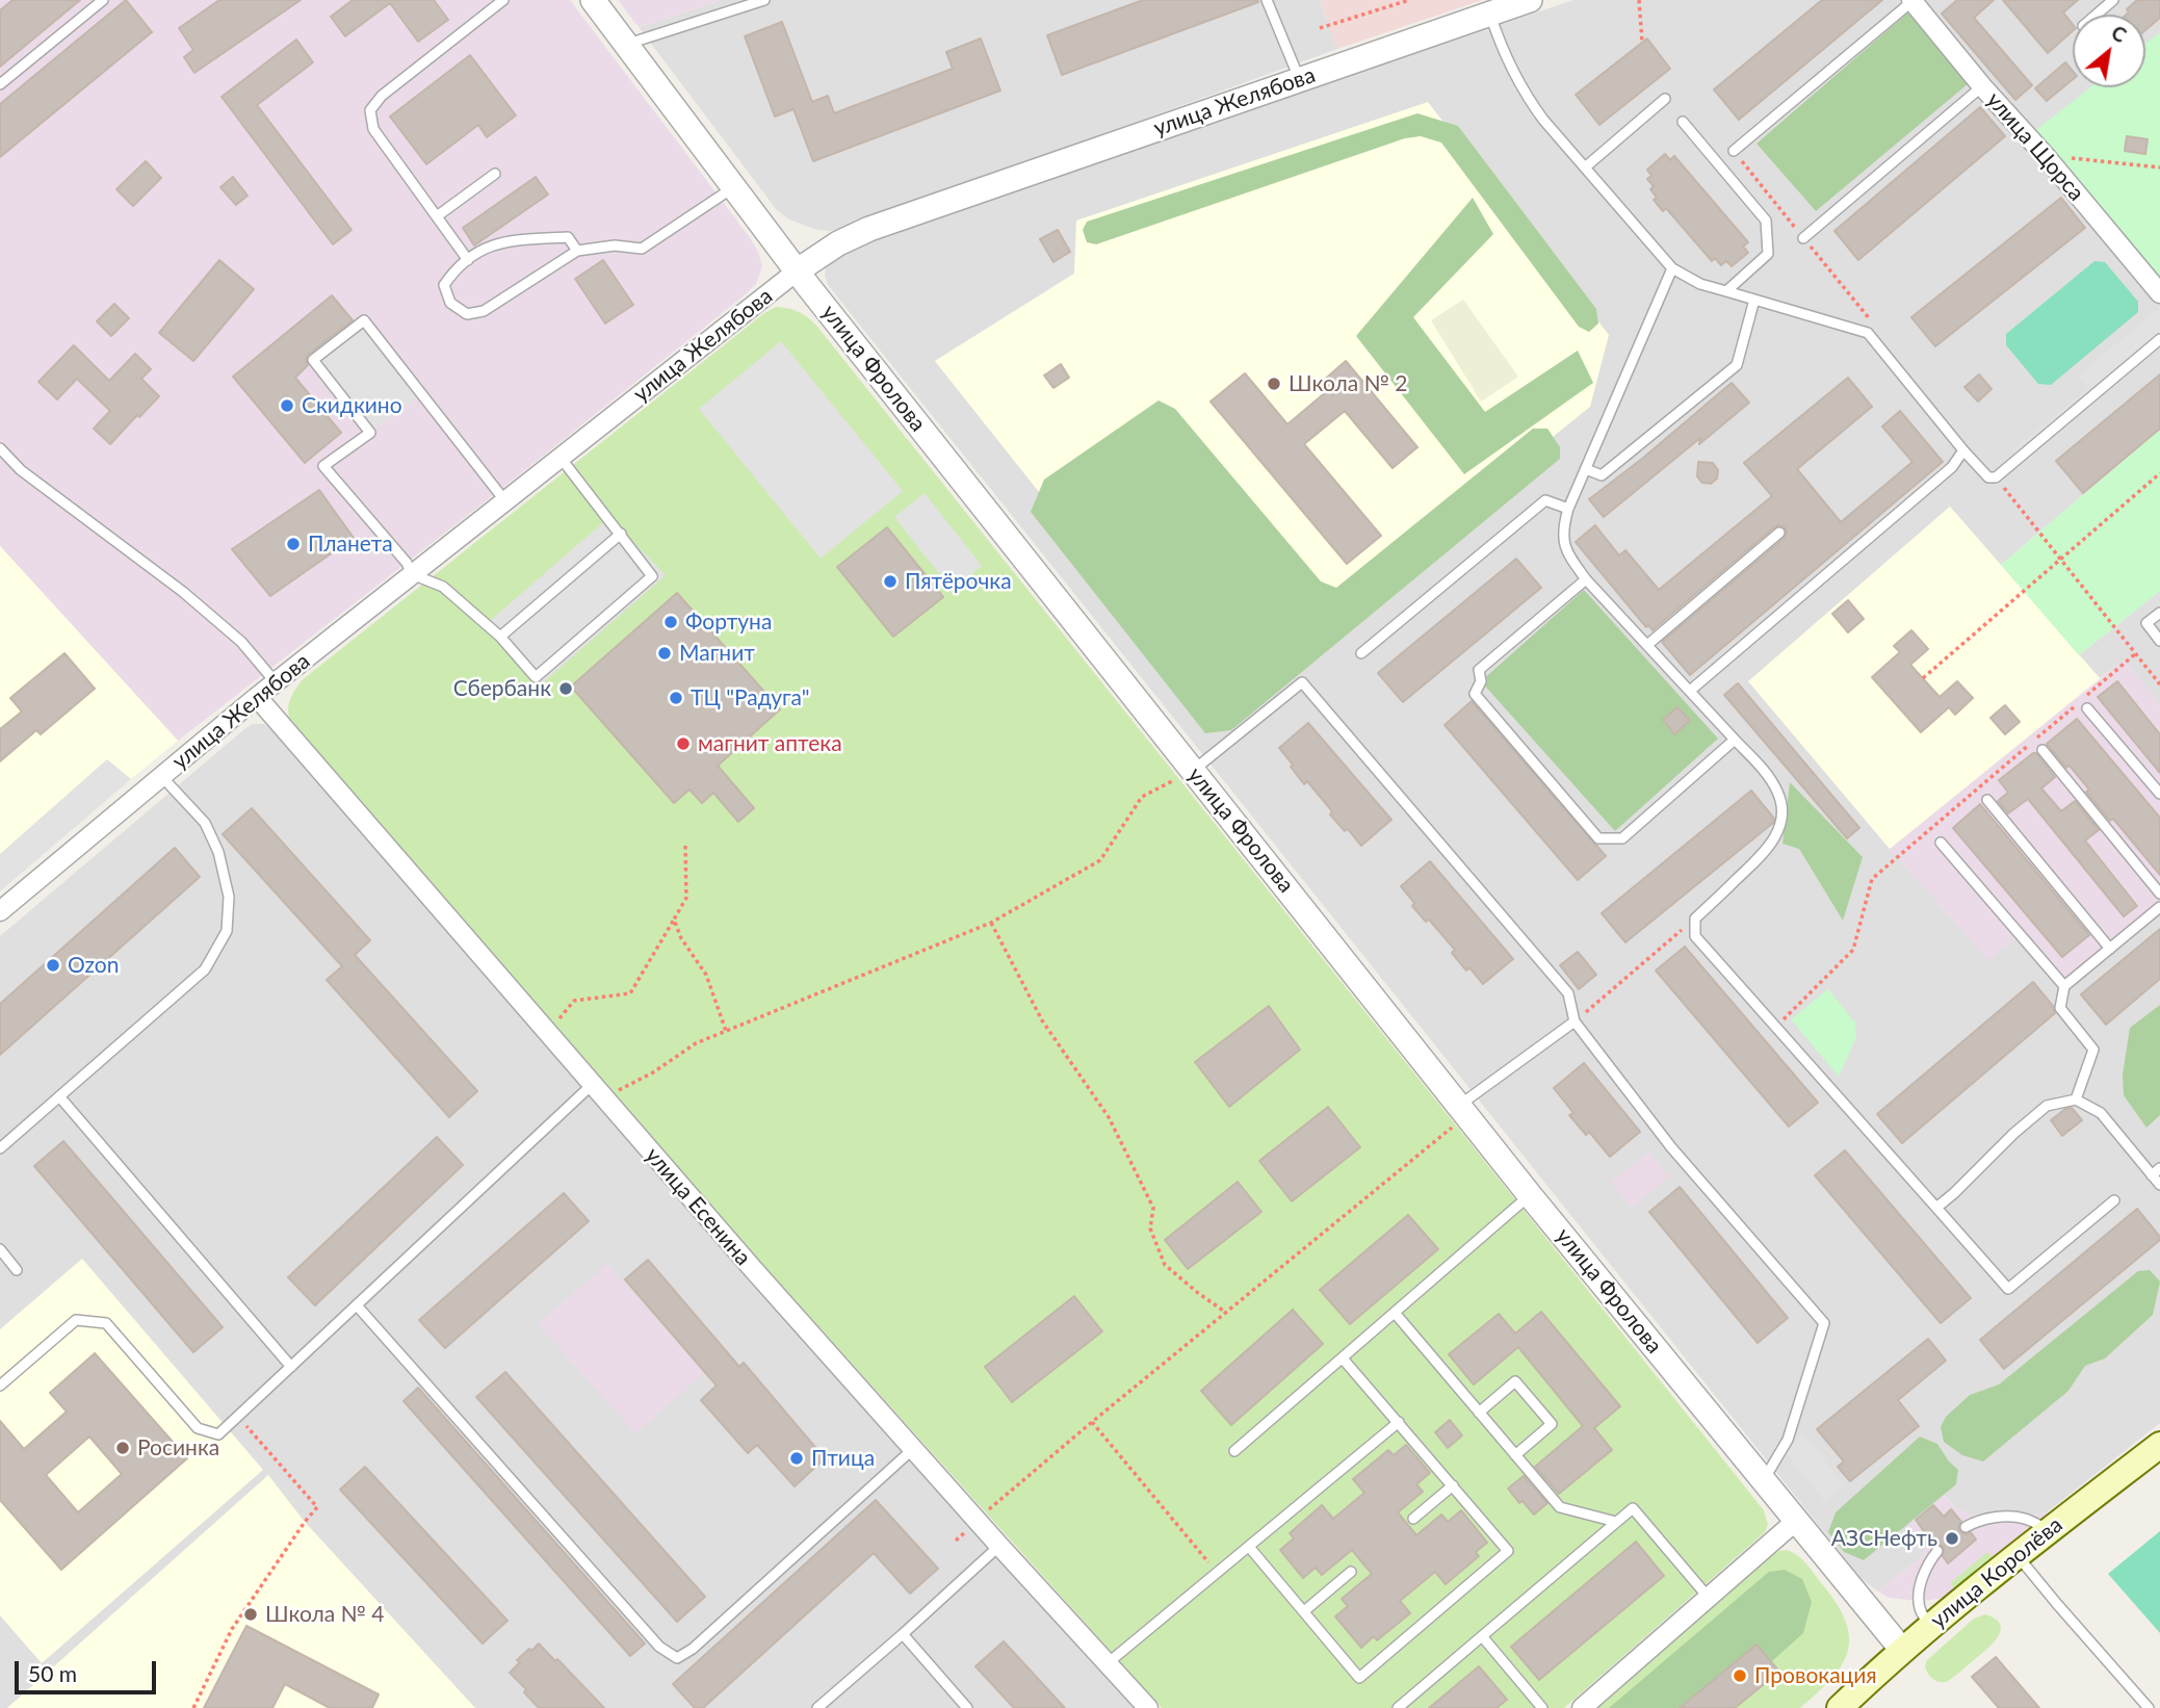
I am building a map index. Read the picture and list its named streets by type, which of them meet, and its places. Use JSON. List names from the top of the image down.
{
  "streets": {
    "main road": ["улица Королёва"],
    "street": [
      "улица Желябова",
      "улица Щорса",
      "улица Фролова",
      "улица Есенина"
    ]
  },
  "crossings": [
    ["улица Желябова", "улица Фролова"],
    ["улица Желябова", "улица Есенина"],
    ["улица Фролова", "улица Королёва"]
  ],
  "places": [
    "Школа № 2",
    "Скидкино",
    "Планета",
    "Пятёрочка",
    "Фортуна",
    "Магнит",
    "Сбербанк",
    "ТЦ \"Радуга\"",
    "магнит аптека",
    "Ozon",
    "Росинка",
    "Птица",
    "АЗСНефть",
    "Школа № 4",
    "Провокация"
  ],
  "scale_bar": "50 m",
  "north": "top right"
}
